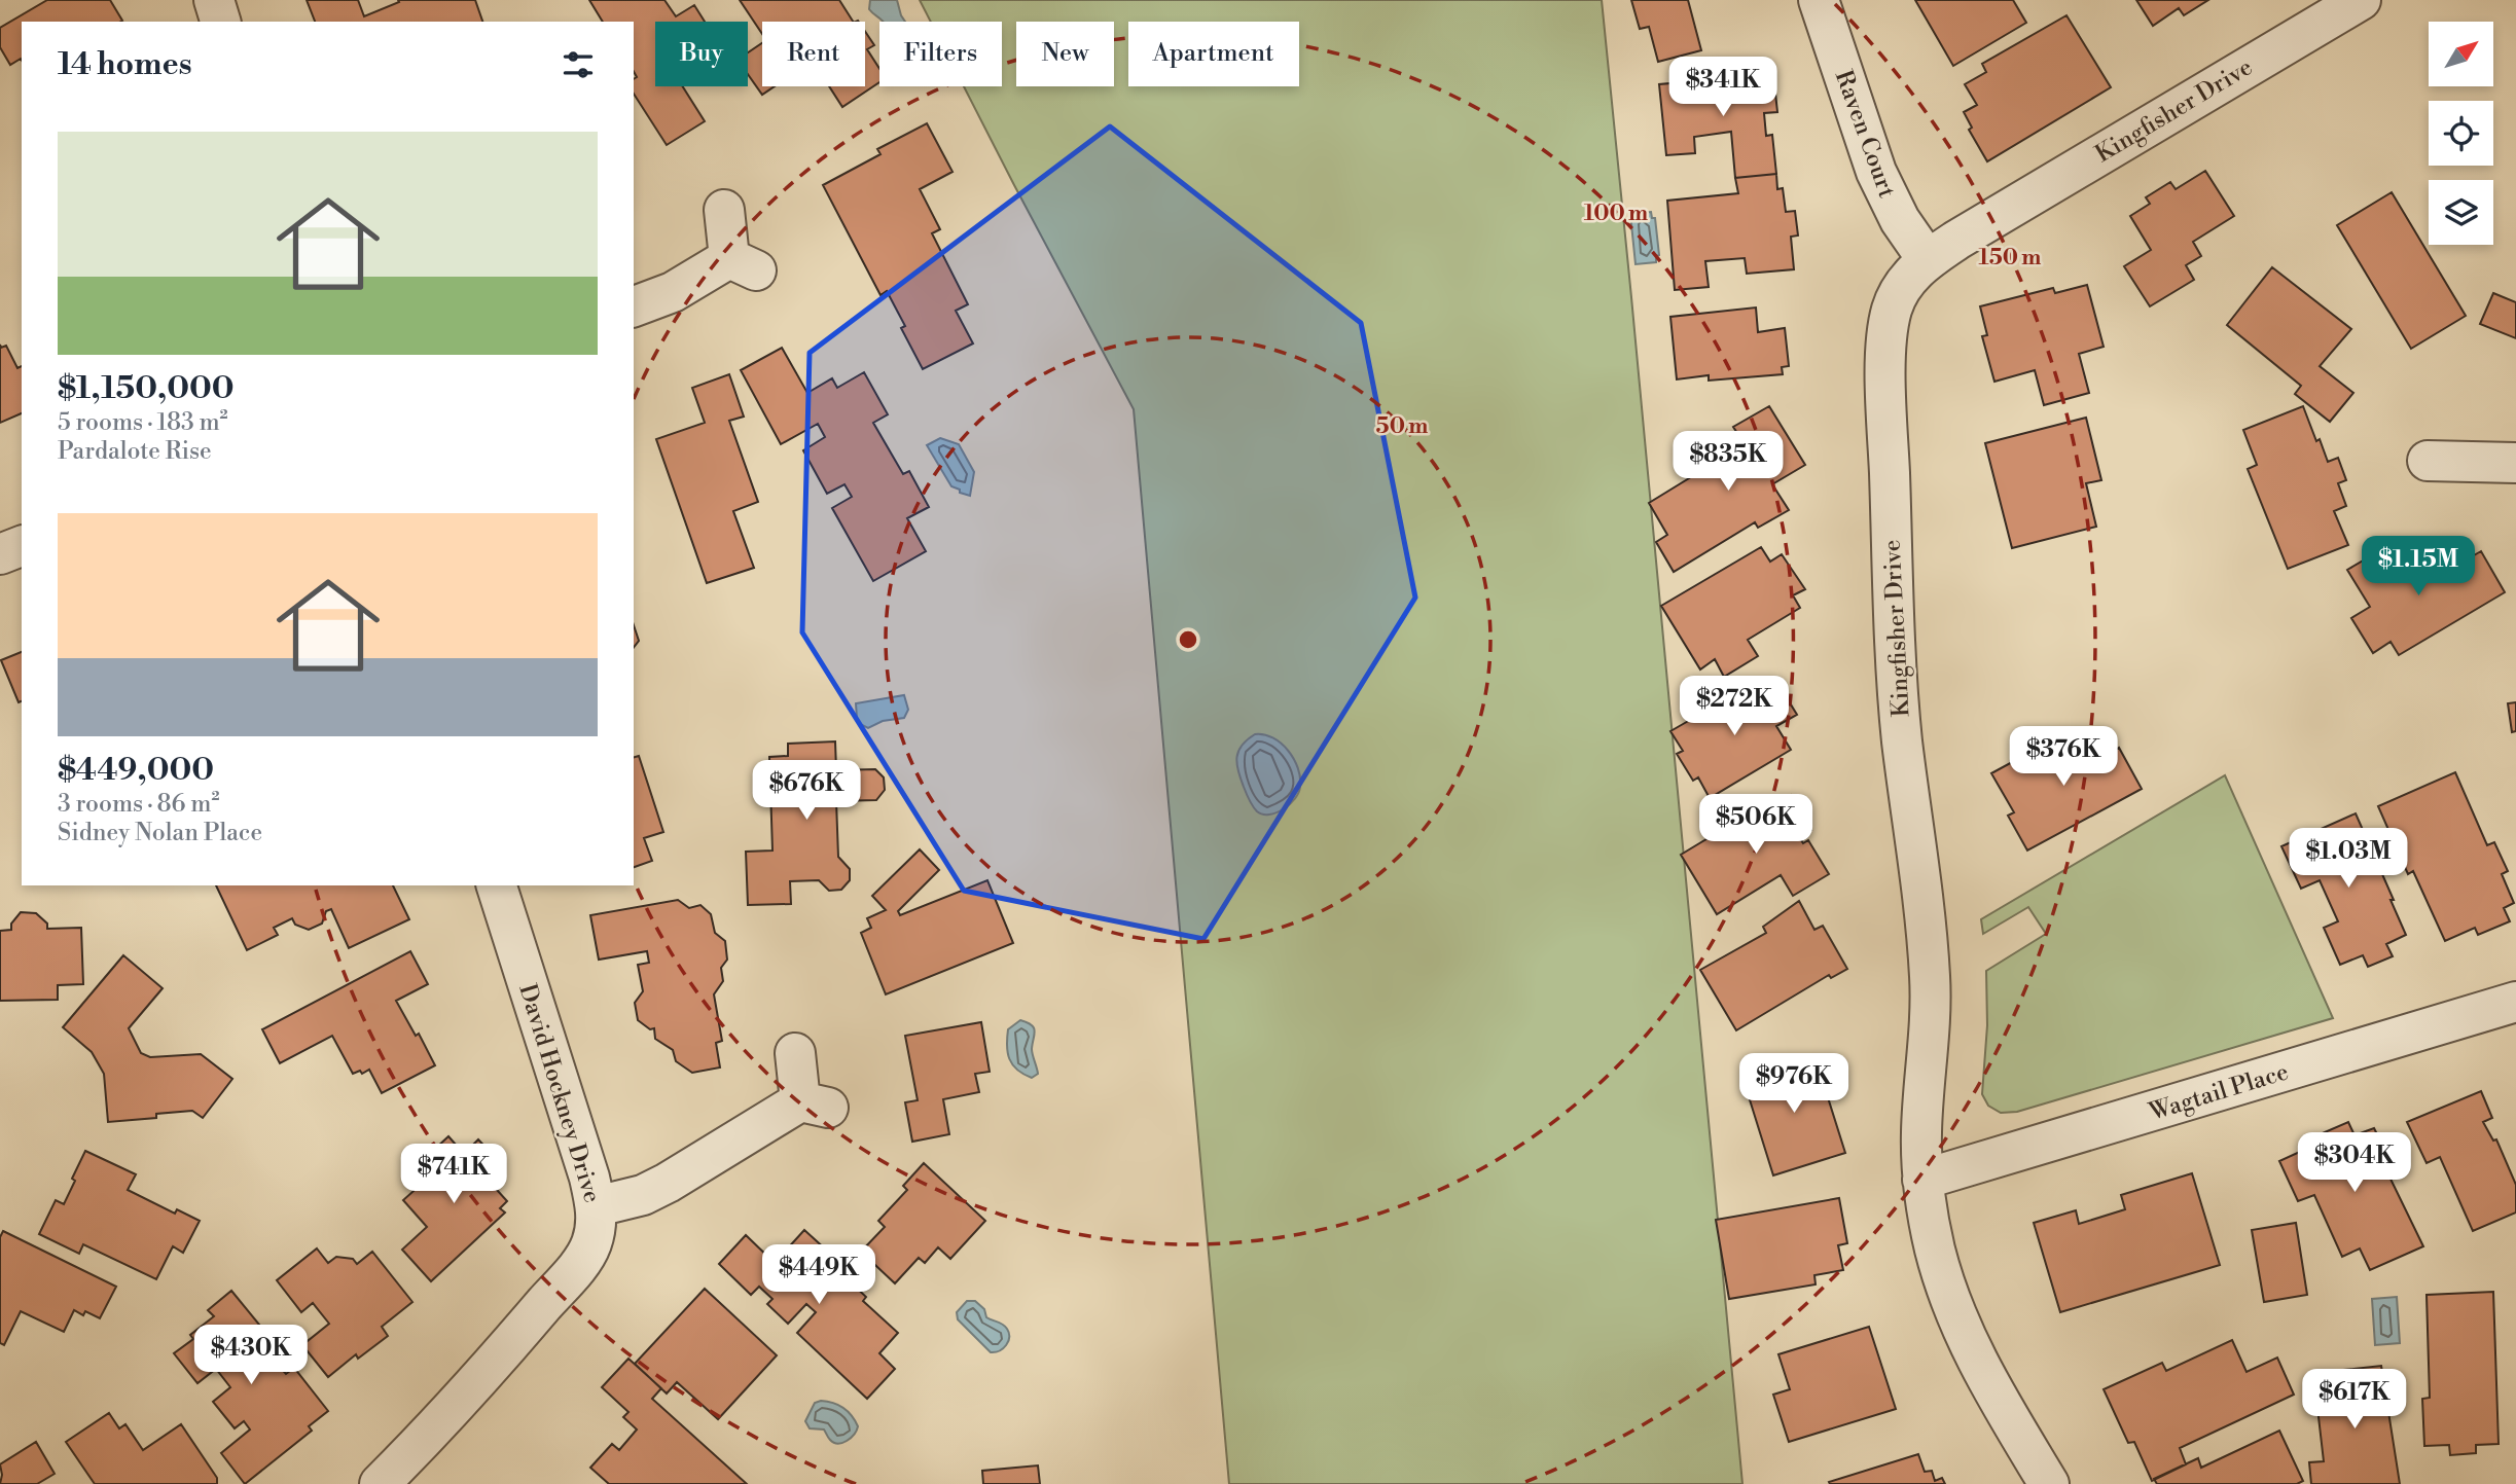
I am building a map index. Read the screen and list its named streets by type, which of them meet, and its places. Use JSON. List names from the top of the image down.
{
  "streets": {
    "street": [
      "Kingfisher Drive",
      "Raven Court",
      "Wagtail Place",
      "David Hockney Drive"
    ]
  },
  "crossings": [
    ["Kingfisher Drive", "Raven Court"],
    ["Kingfisher Drive", "Wagtail Place"]
  ],
  "north": "top right",
  "page": {
    "chip": [
      "Buy",
      "Rent",
      "Filters",
      "New",
      "Apartment"
    ],
    "heading": "14 homes",
    "price": [
      "$341K",
      "$835K",
      "$1.15M",
      "$272K",
      "$376K",
      "$676K",
      "$506K",
      "$1.03M",
      "$976K",
      "$304K",
      "$741K",
      "$449K",
      "$430K",
      "$617K"
    ],
    "list": [
      {
        "name": "$1,150,000",
        "note": "5 rooms · 183 m² · Pardalote Rise"
      },
      {
        "name": "$449,000",
        "note": "3 rooms · 86 m² · Sidney Nolan Place"
      }
    ]
  },
  "rings": ["100 m", "150 m", "50 m"]
}
